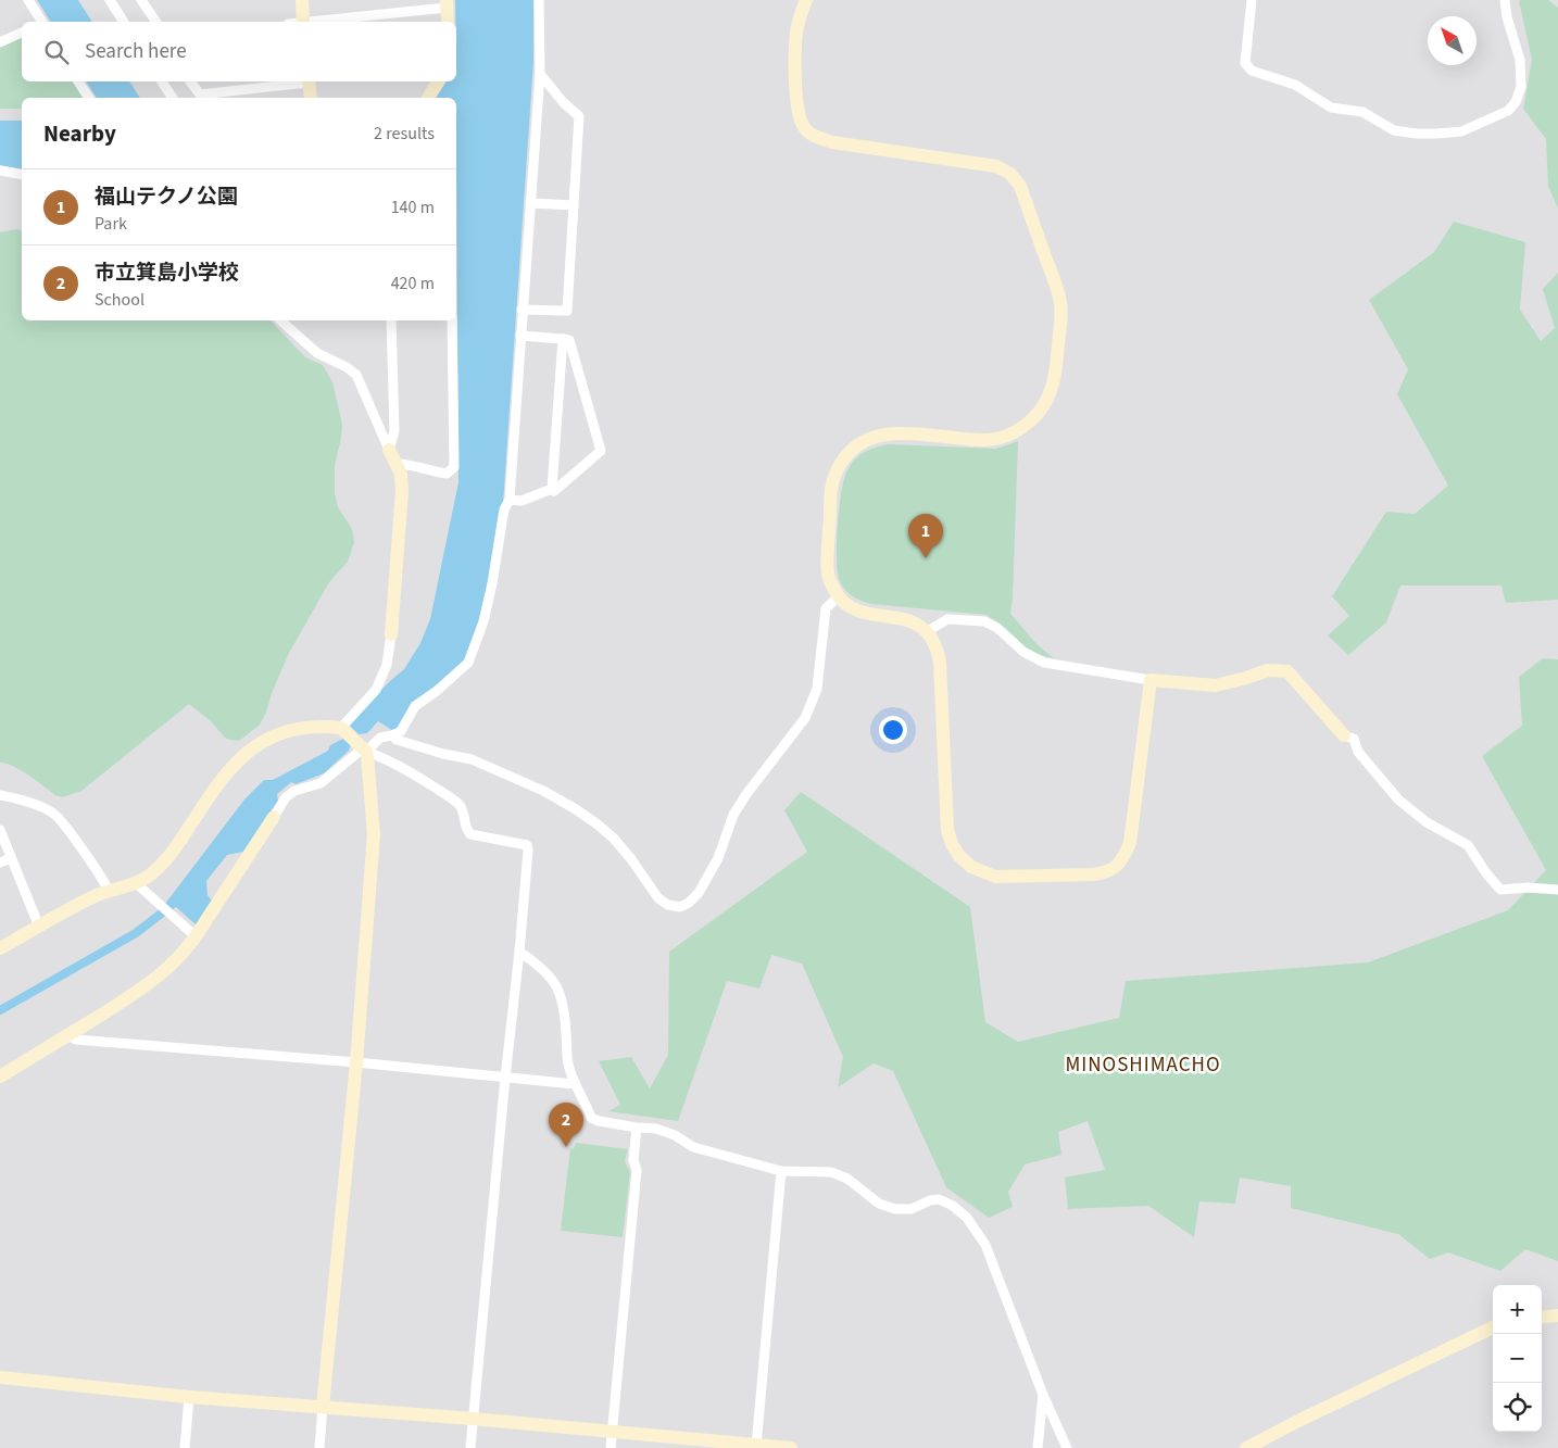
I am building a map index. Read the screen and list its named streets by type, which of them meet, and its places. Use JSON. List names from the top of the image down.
{
  "districts": ["MINOSHIMACHO"],
  "north": "top left",
  "page": {
    "search": "Search here",
    "heading": ["Nearby", "2 results"],
    "list": [
      {
        "mark": "1",
        "name": "福山テクノ公園",
        "note": "Park",
        "value": "140 m"
      },
      {
        "mark": "2",
        "name": "市立箕島小学校",
        "note": "School",
        "value": "420 m"
      }
    ],
    "pins": ["1", "2"],
    "map_buttons": ["+", "−"]
  }
}
